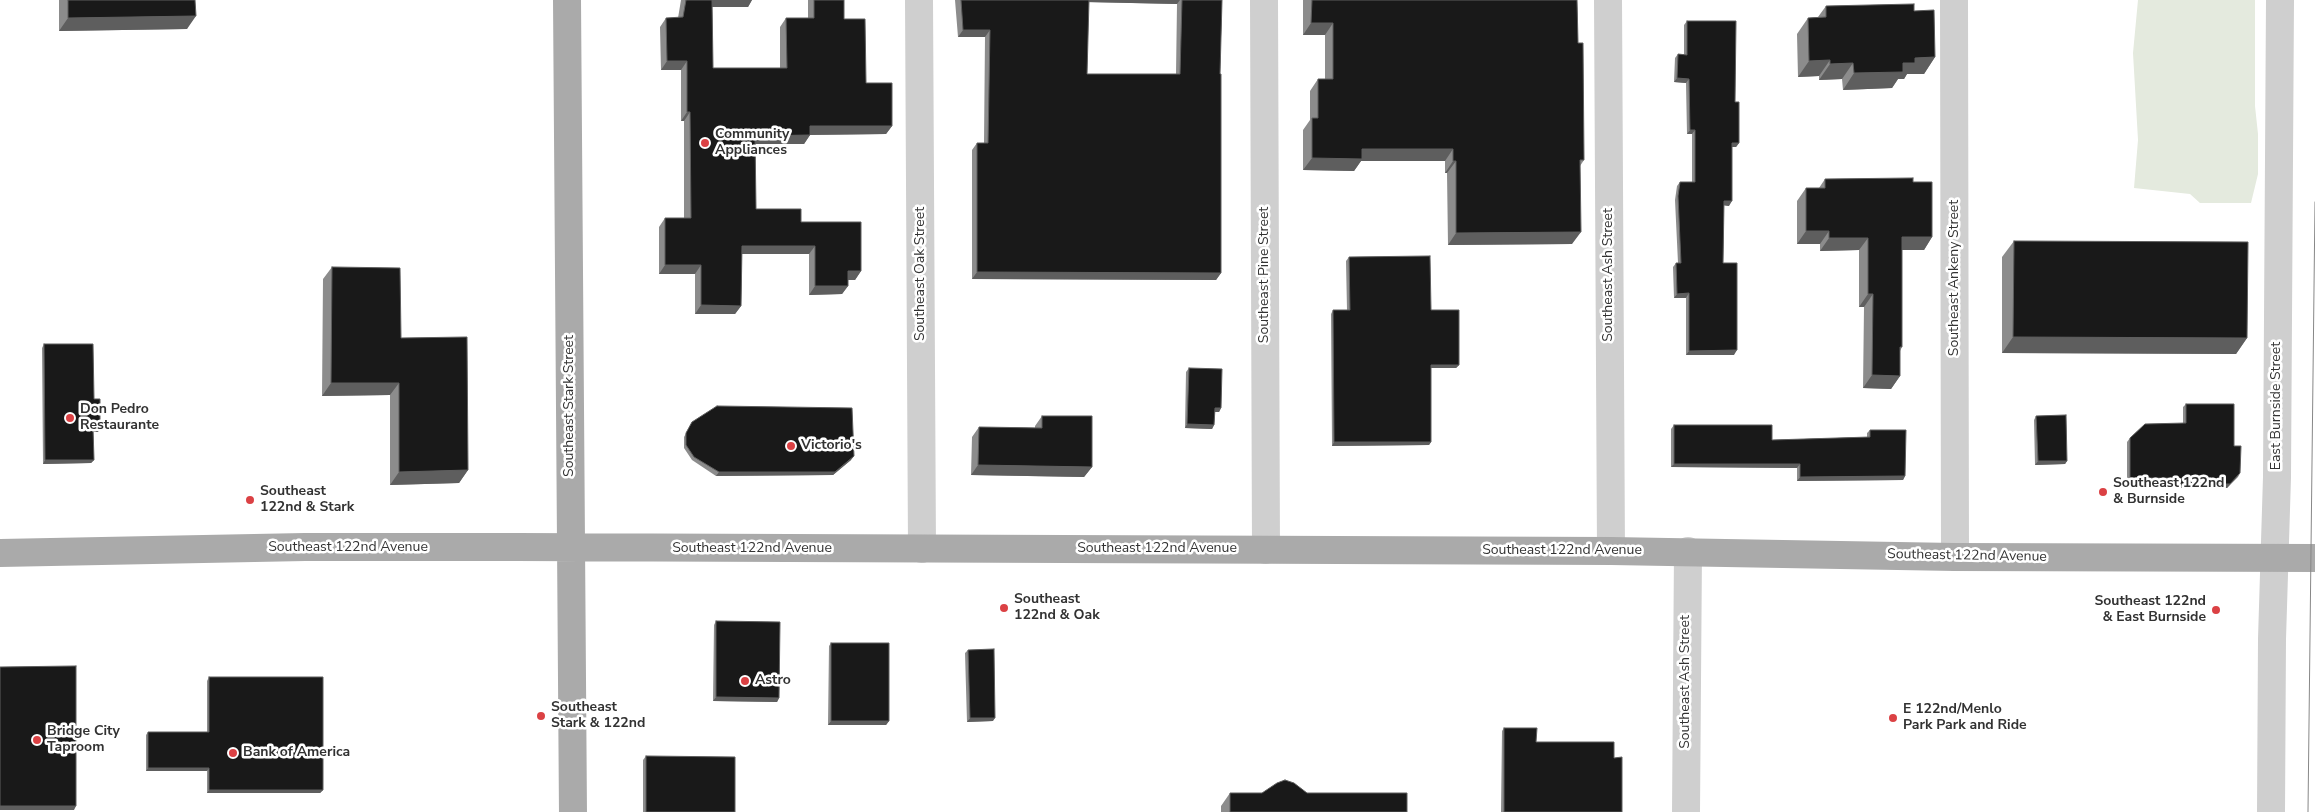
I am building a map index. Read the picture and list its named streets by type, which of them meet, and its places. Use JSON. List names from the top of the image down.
{
  "streets": {
    "main road": ["Southeast Stark Street", "Southeast 122nd Avenue"],
    "street": [
      "Southeast Oak Street",
      "Southeast Pine Street",
      "Southeast Ash Street",
      "Southeast Ankeny Street",
      "East Burnside Street"
    ]
  },
  "crossings": [
    ["Southeast Oak Street", "Southeast 122nd Avenue"],
    ["Southeast Pine Street", "Southeast 122nd Avenue"],
    ["Southeast Ash Street", "Southeast 122nd Avenue"],
    ["Southeast Ankeny Street", "Southeast 122nd Avenue"],
    ["Southeast Stark Street", "Southeast 122nd Avenue"],
    ["East Burnside Street", "Southeast 122nd Avenue"]
  ],
  "places": [
    "Community Appliances",
    "Don Pedro Restaurante",
    "Victorio's",
    "Southeast 122nd & Burnside",
    "Southeast 122nd & Stark",
    "Southeast 122nd & Oak",
    "Southeast 122nd & East Burnside",
    "Astro",
    "Southeast Stark & 122nd",
    "E 122nd/Menlo Park Park and Ride",
    "Bridge City Taproom",
    "Bank of America"
  ]
}
